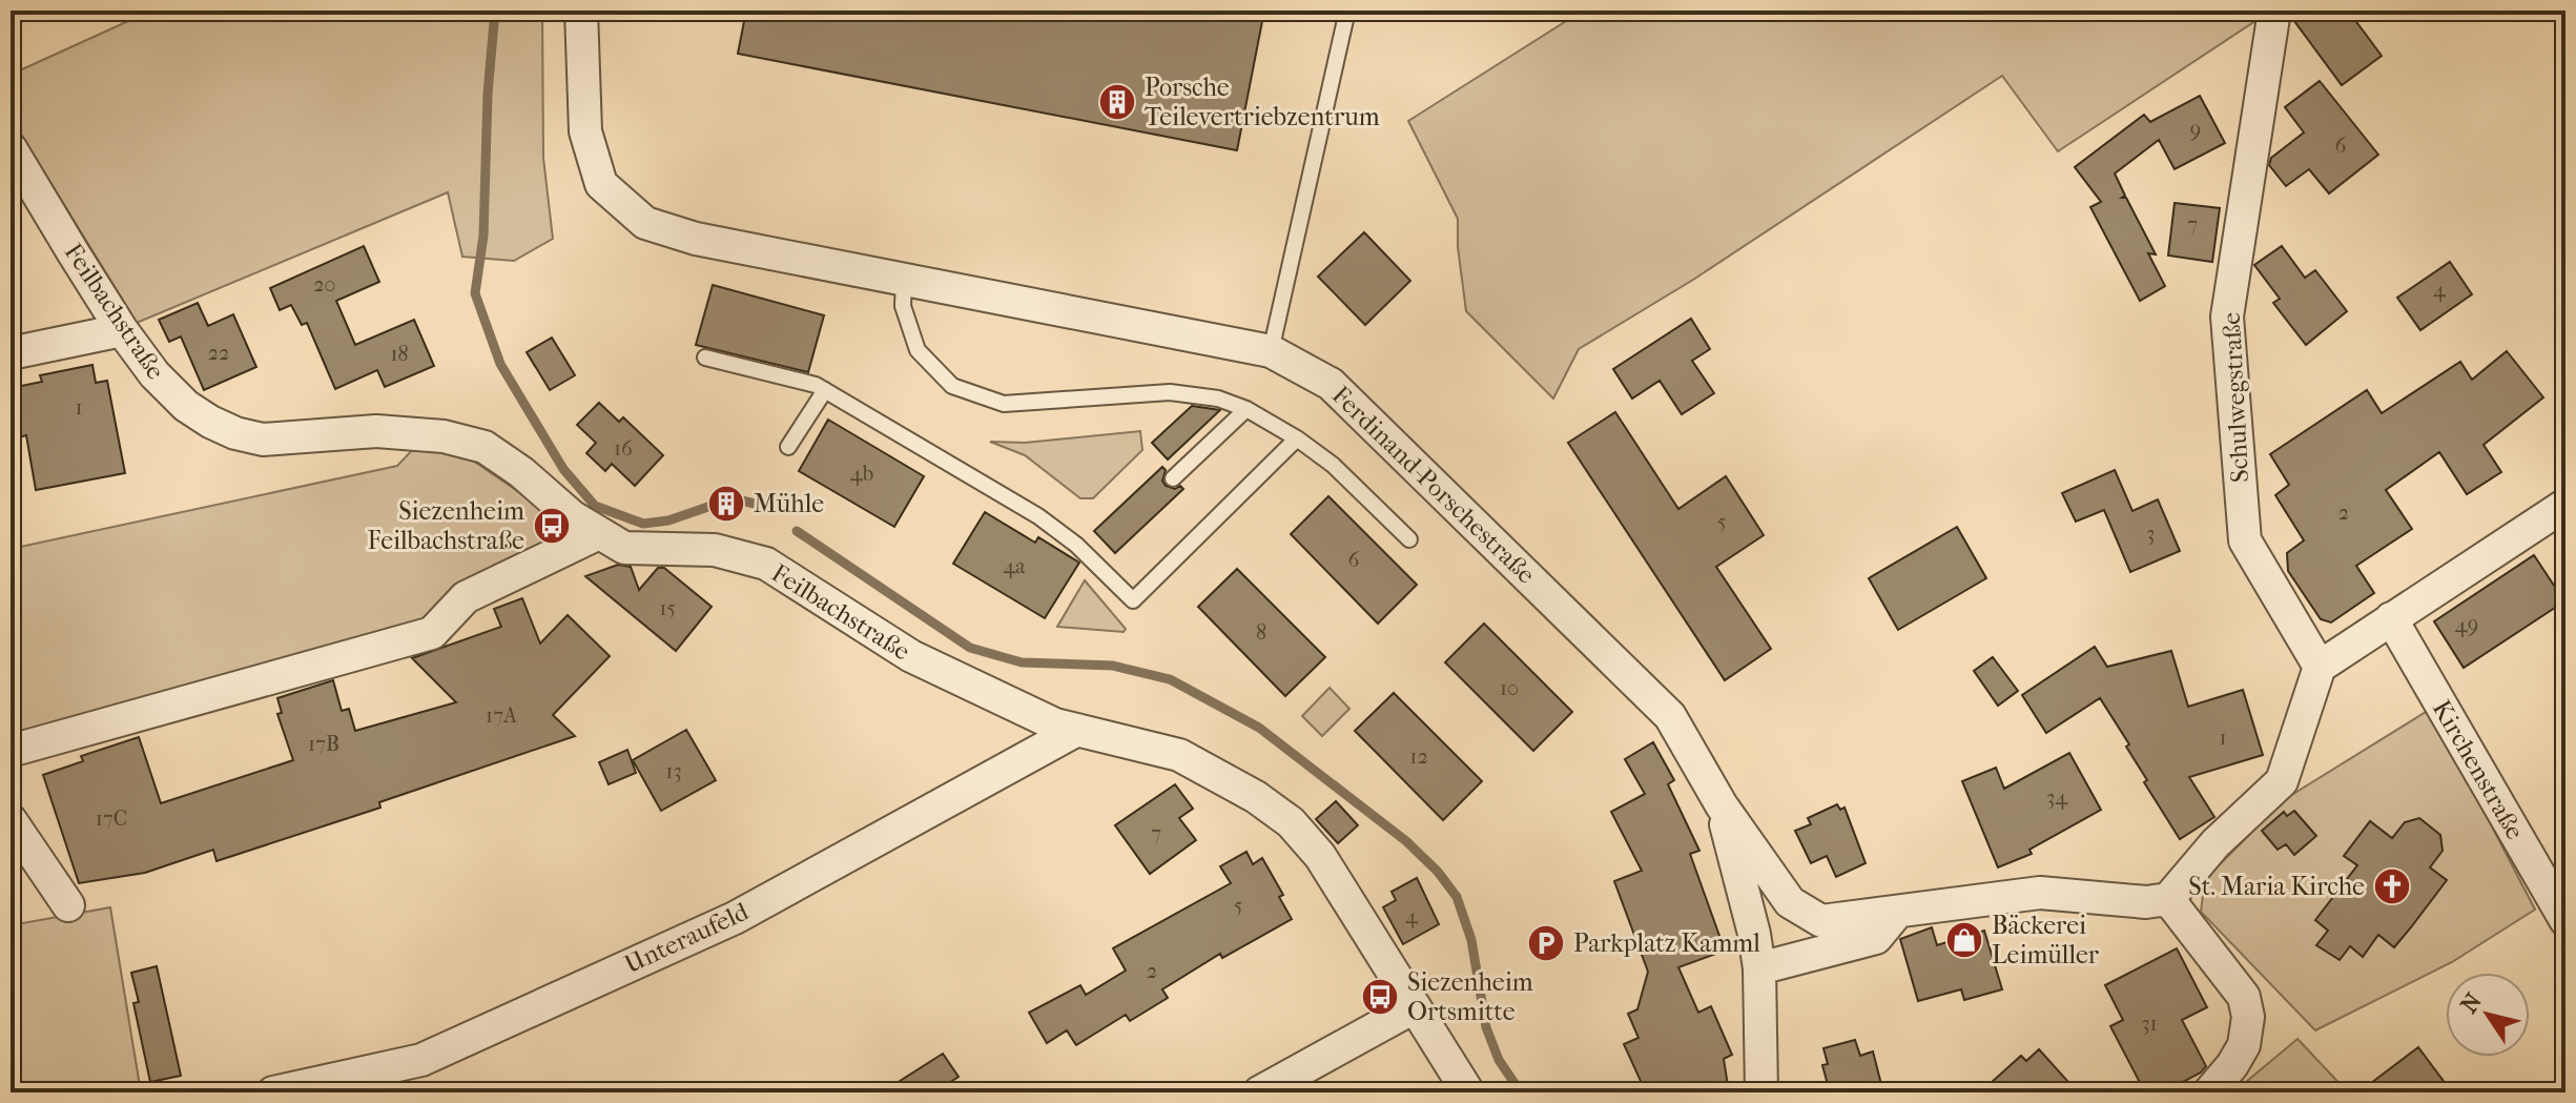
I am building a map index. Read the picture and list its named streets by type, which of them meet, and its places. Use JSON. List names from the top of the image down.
{
  "streets": {
    "street": [
      "Feilbachstraße",
      "Schulwegstraße",
      "Ferdinand-Porschestraße",
      "Kirchenstraße",
      "Unteraufeld"
    ]
  },
  "crossings": [
    ["Feilbachstraße", "Unteraufeld"]
  ],
  "places": {
    "building": ["Porsche Teilevertriebzentrum", "Mühle"],
    "bus stop": ["Siezenheim Feilbachstraße", "Siezenheim Ortsmitte"],
    "church": ["St. Maria Kirche"],
    "shop": ["Bäckerei Leimüller"],
    "parking": ["Parkplatz Kamml"]
  },
  "house_numbers": [
    "9",
    "6",
    "7",
    "20",
    "4",
    "22",
    "18",
    "1",
    "16",
    "4b",
    "2",
    "5",
    "3",
    "6",
    "4a",
    "15",
    "49",
    "8",
    "10",
    "17A",
    "1",
    "17B",
    "12",
    "13",
    "34",
    "17C",
    "7",
    "5",
    "4",
    "2",
    "31"
  ],
  "north": "top left"
}
